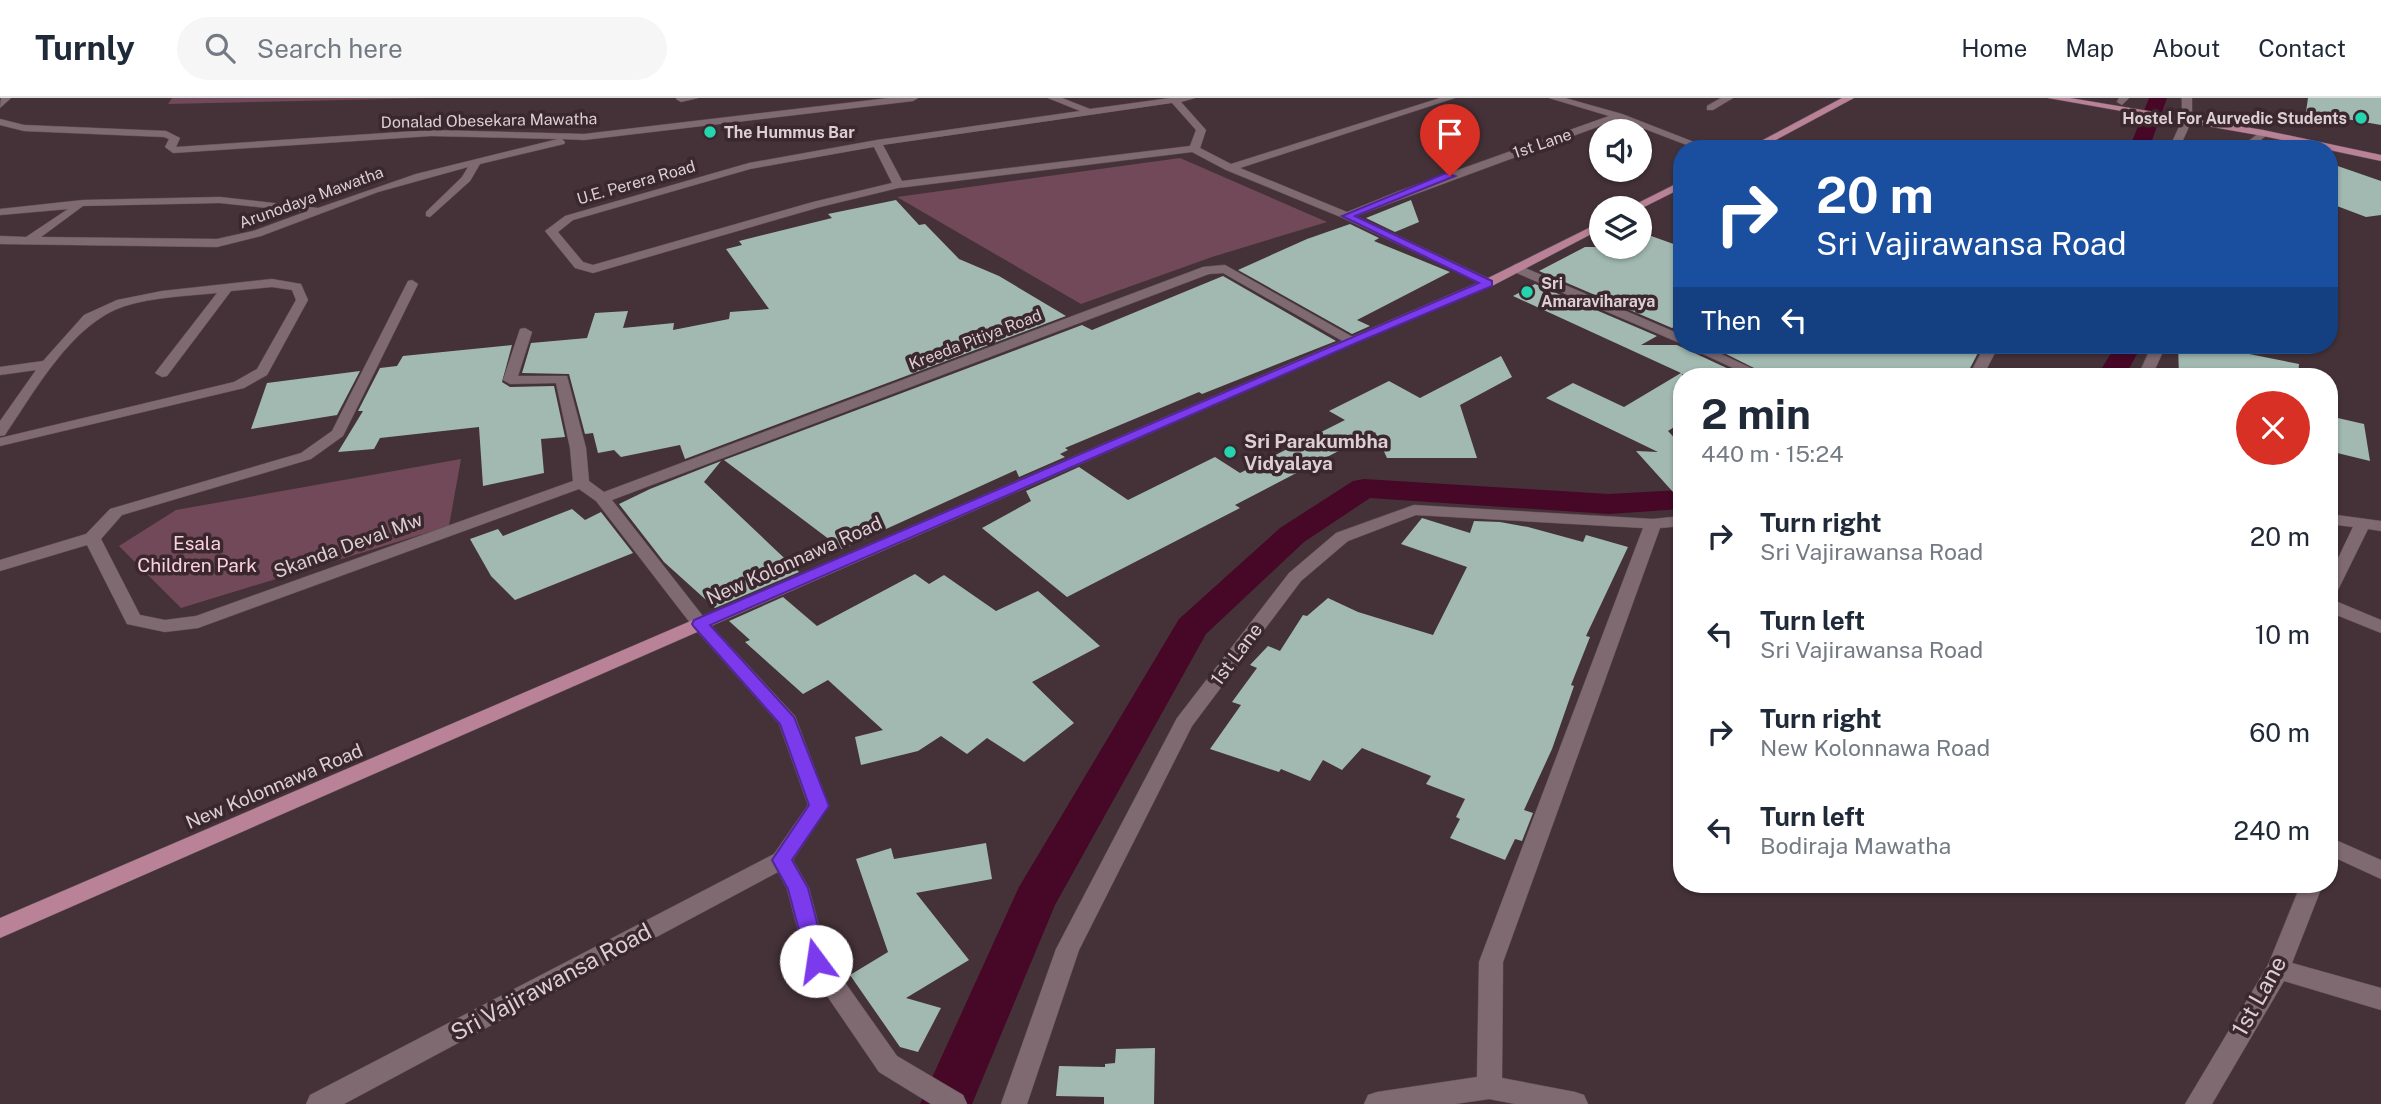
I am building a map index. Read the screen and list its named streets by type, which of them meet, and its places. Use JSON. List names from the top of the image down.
{
  "streets": {
    "main road": ["New Kolonnawa Road"],
    "street": [
      "Donalad Obesekara Mawatha",
      "1st Lane",
      "U.E. Perera Road",
      "Arunodaya Mawatha",
      "Kreeda Pitiya Road",
      "Skanda Deval Mw",
      "Sri Vajirawansa Road"
    ]
  },
  "crossings": [
    ["Donalad Obesekara Mawatha", "Arunodaya Mawatha"],
    ["Kreeda Pitiya Road", "New Kolonnawa Road"],
    ["New Kolonnawa Road", "Sri Vajirawansa Road"]
  ],
  "parks": ["Esala Children Park"],
  "places": [
    "Hostel For Aurvedic Students",
    "The Hummus Bar",
    "Sri Amaraviharaya",
    "Sri Parakumbha Vidyalaya"
  ],
  "page": {
    "header": "Turnly",
    "search": "Search here",
    "nav": [
      "Home",
      "Map",
      "About",
      "Contact"
    ],
    "turn": ["20 m", "Sri Vajirawansa Road"],
    "then": "Then",
    "heading": ["2 min", "440 m · 15:24"],
    "list": [
      {
        "name": "Turn right",
        "note": "Sri Vajirawansa Road",
        "value": "20 m"
      },
      {
        "name": "Turn left",
        "note": "Sri Vajirawansa Road",
        "value": "10 m"
      },
      {
        "name": "Turn right",
        "note": "New Kolonnawa Road",
        "value": "60 m"
      },
      {
        "name": "Turn left",
        "note": "Bodiraja Mawatha",
        "value": "240 m"
      }
    ]
  }
}
